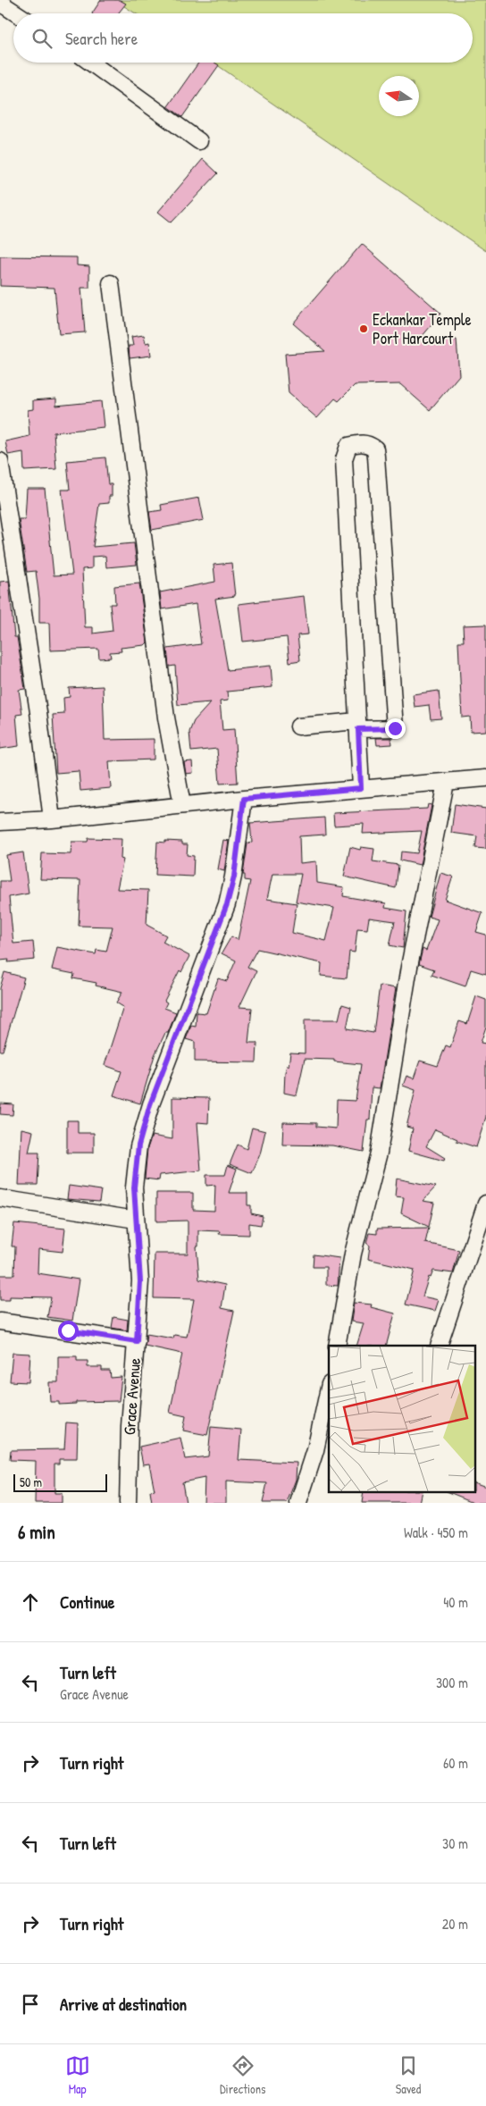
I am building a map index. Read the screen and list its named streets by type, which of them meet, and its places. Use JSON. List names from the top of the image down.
{
  "streets": {
    "street": ["Grace Avenue"]
  },
  "places": ["Eckankar Temple Port Harcourt"],
  "scale_bar": "50 m",
  "north": "left",
  "page": {
    "search": "Search here",
    "scale": "50 m",
    "heading": ["6 min", "Walk · 450 m"],
    "list": [
      ["Continue", "40 m"],
      ["Turn left", "Grace Avenue", "300 m"],
      ["Turn right", "60 m"],
      ["Turn left", "30 m"],
      ["Turn right", "20 m"],
      "Arrive at destination"
    ],
    "nav": ["Map", "Directions", "Saved"]
  }
}
